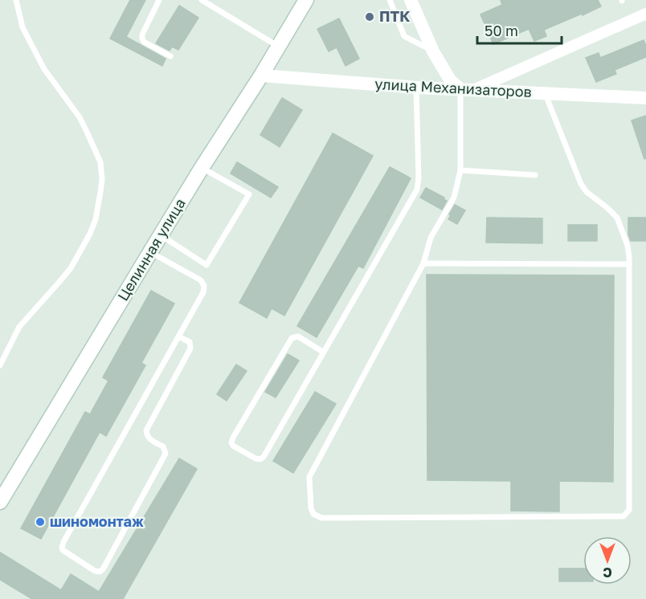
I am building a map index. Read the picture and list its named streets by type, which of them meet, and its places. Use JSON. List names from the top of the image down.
{
  "streets": {
    "main road": ["Целинная улица"],
    "street": ["улица Механизаторов"]
  },
  "crossings": [
    ["улица Механизаторов", "Целинная улица"]
  ],
  "places": ["ПТК", "шиномонтаж"],
  "scale_bar": "50 m",
  "north": "bottom"
}
